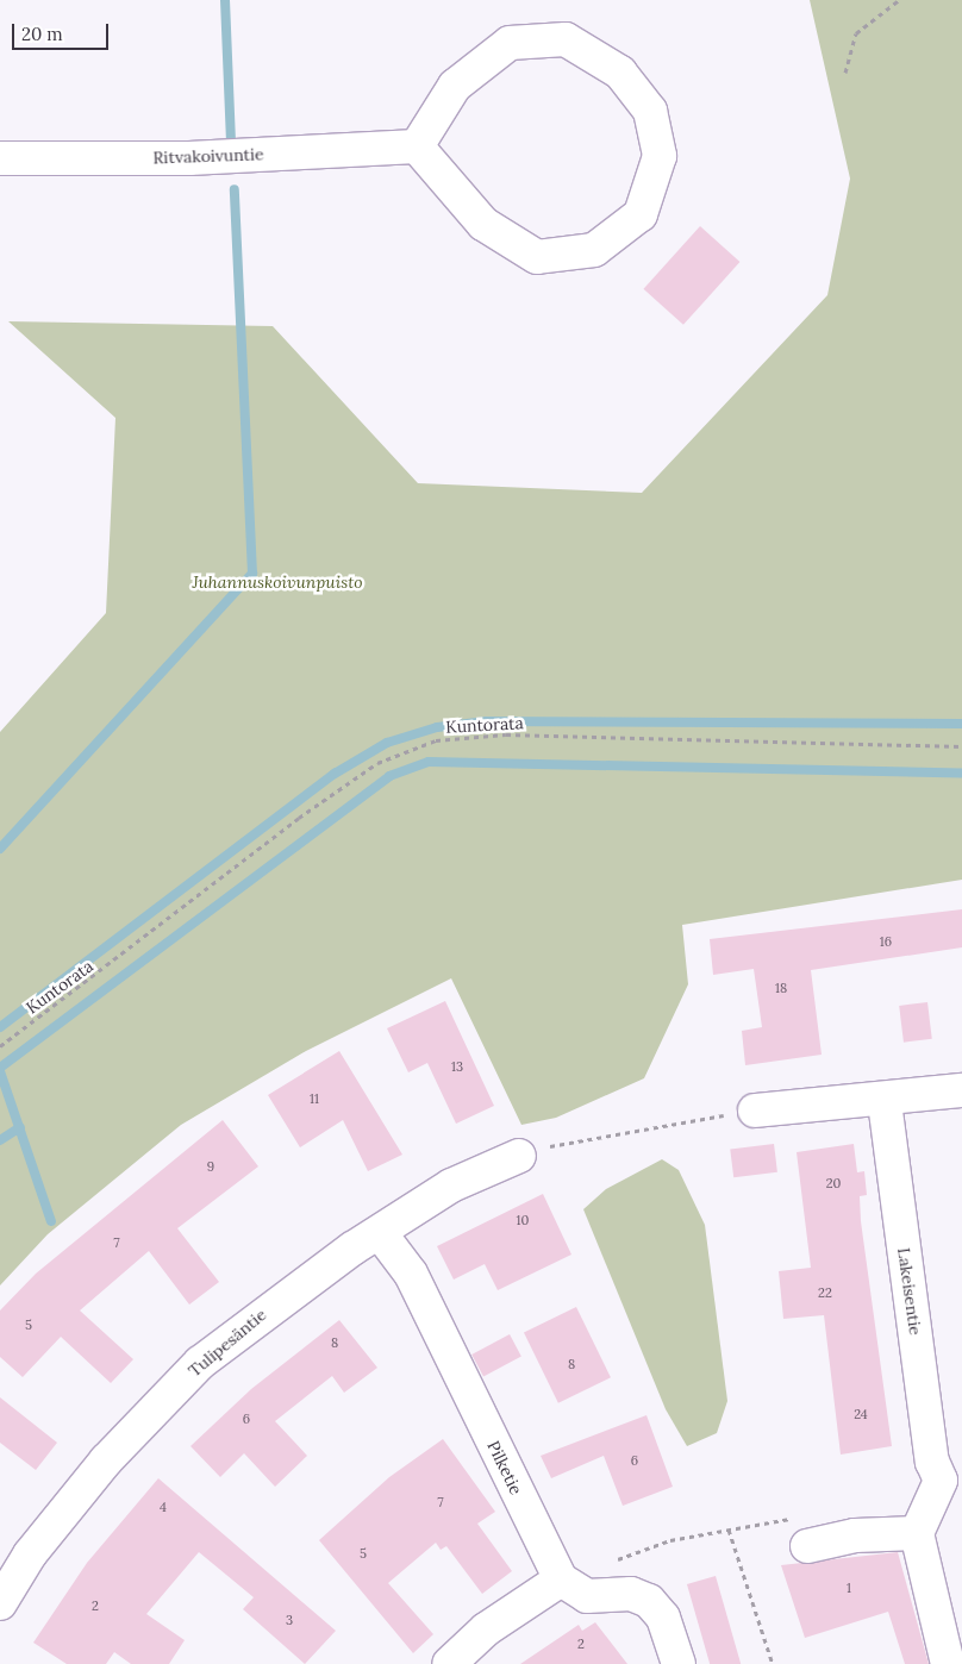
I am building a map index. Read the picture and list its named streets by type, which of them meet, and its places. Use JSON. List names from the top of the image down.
{
  "streets": {
    "street": [
      "Ritvakoivuntie",
      "Lakeisentie",
      "Tulipesäntie",
      "Pilketie"
    ],
    "path": ["Kuntorata"]
  },
  "crossings": [
    ["Tulipesäntie", "Pilketie"]
  ],
  "parks": ["Juhannuskoivunpuisto"],
  "house_numbers": [
    "16",
    "18",
    "13",
    "11",
    "9",
    "20",
    "10",
    "7",
    "22",
    "5",
    "8",
    "8",
    "24",
    "6",
    "6",
    "7",
    "4",
    "5",
    "1",
    "2",
    "3",
    "2"
  ],
  "scale_bar": "20 m"
}
